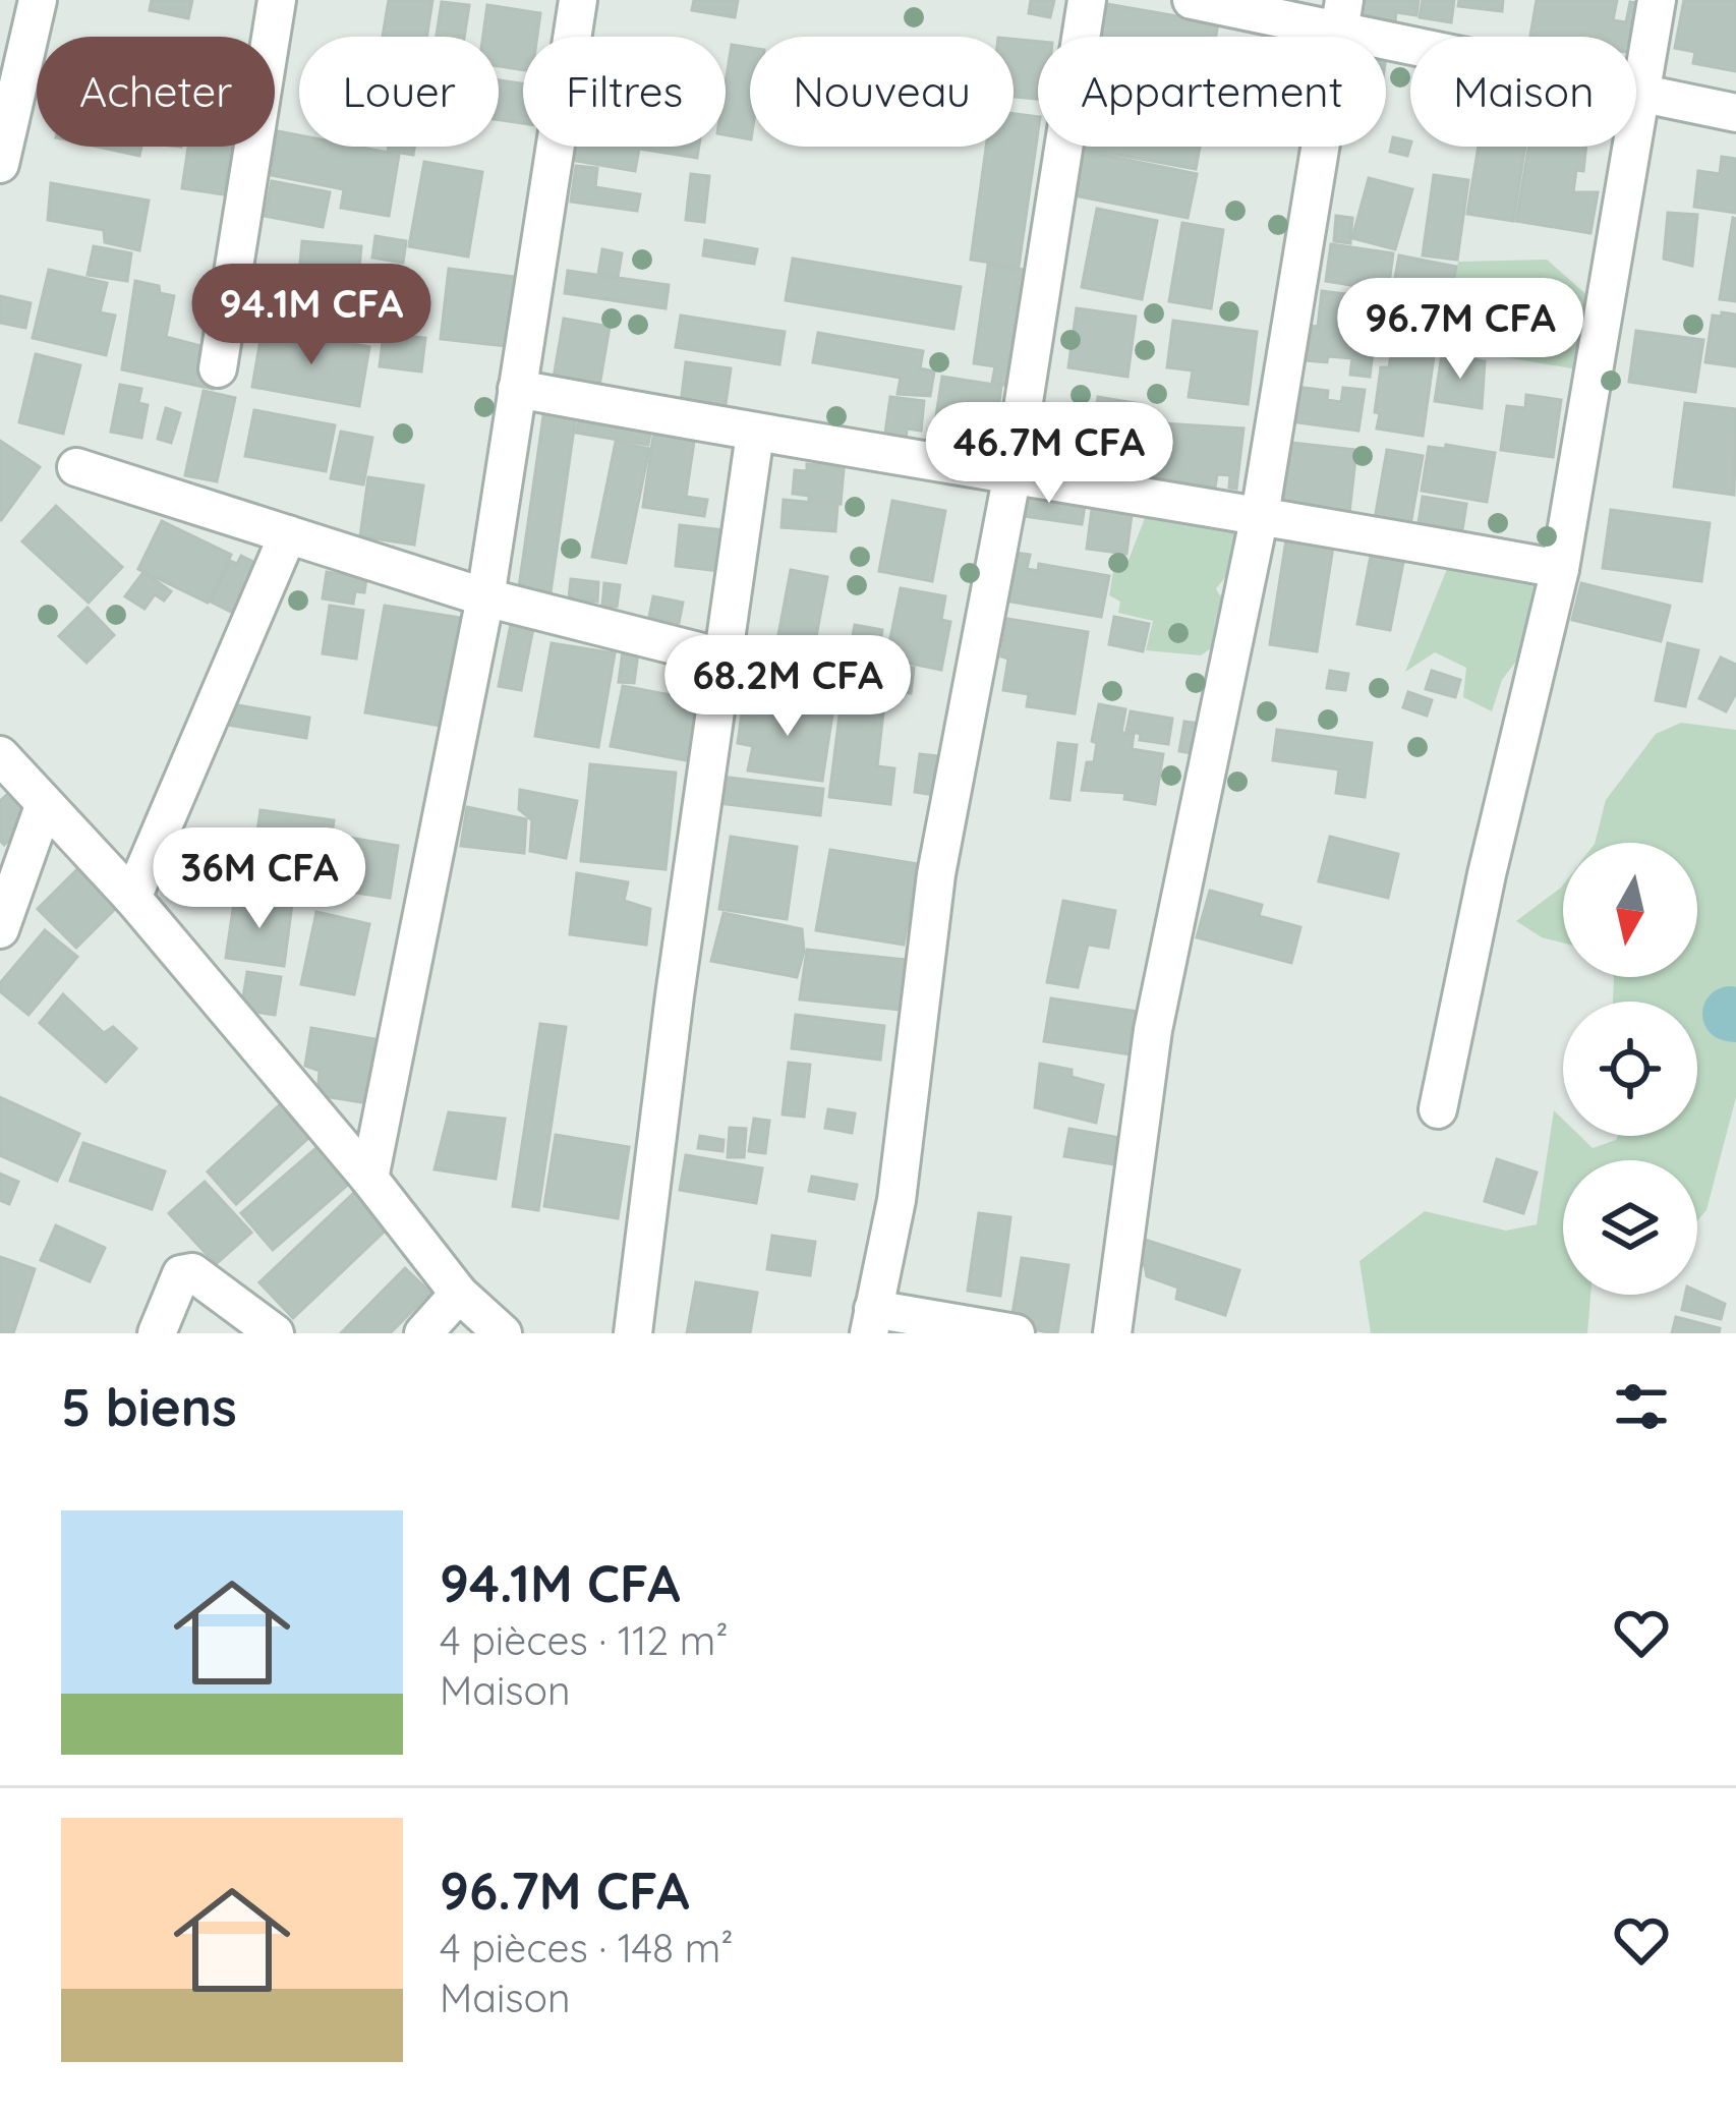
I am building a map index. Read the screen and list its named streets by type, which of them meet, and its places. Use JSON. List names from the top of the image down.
{
  "north": "bottom",
  "page": {
    "chip": [
      "Acheter",
      "Louer",
      "Filtres",
      "Nouveau",
      "Appartement",
      "Maison"
    ],
    "price": [
      "94.1M CFA",
      "96.7M CFA",
      "46.7M CFA",
      "68.2M CFA",
      "36M CFA"
    ],
    "heading": "5 biens",
    "list": [
      {
        "name": "94.1M CFA",
        "note": "4 pièces · 112 m² · Maison"
      },
      {
        "name": "96.7M CFA",
        "note": "4 pièces · 148 m² · Maison"
      }
    ]
  }
}
